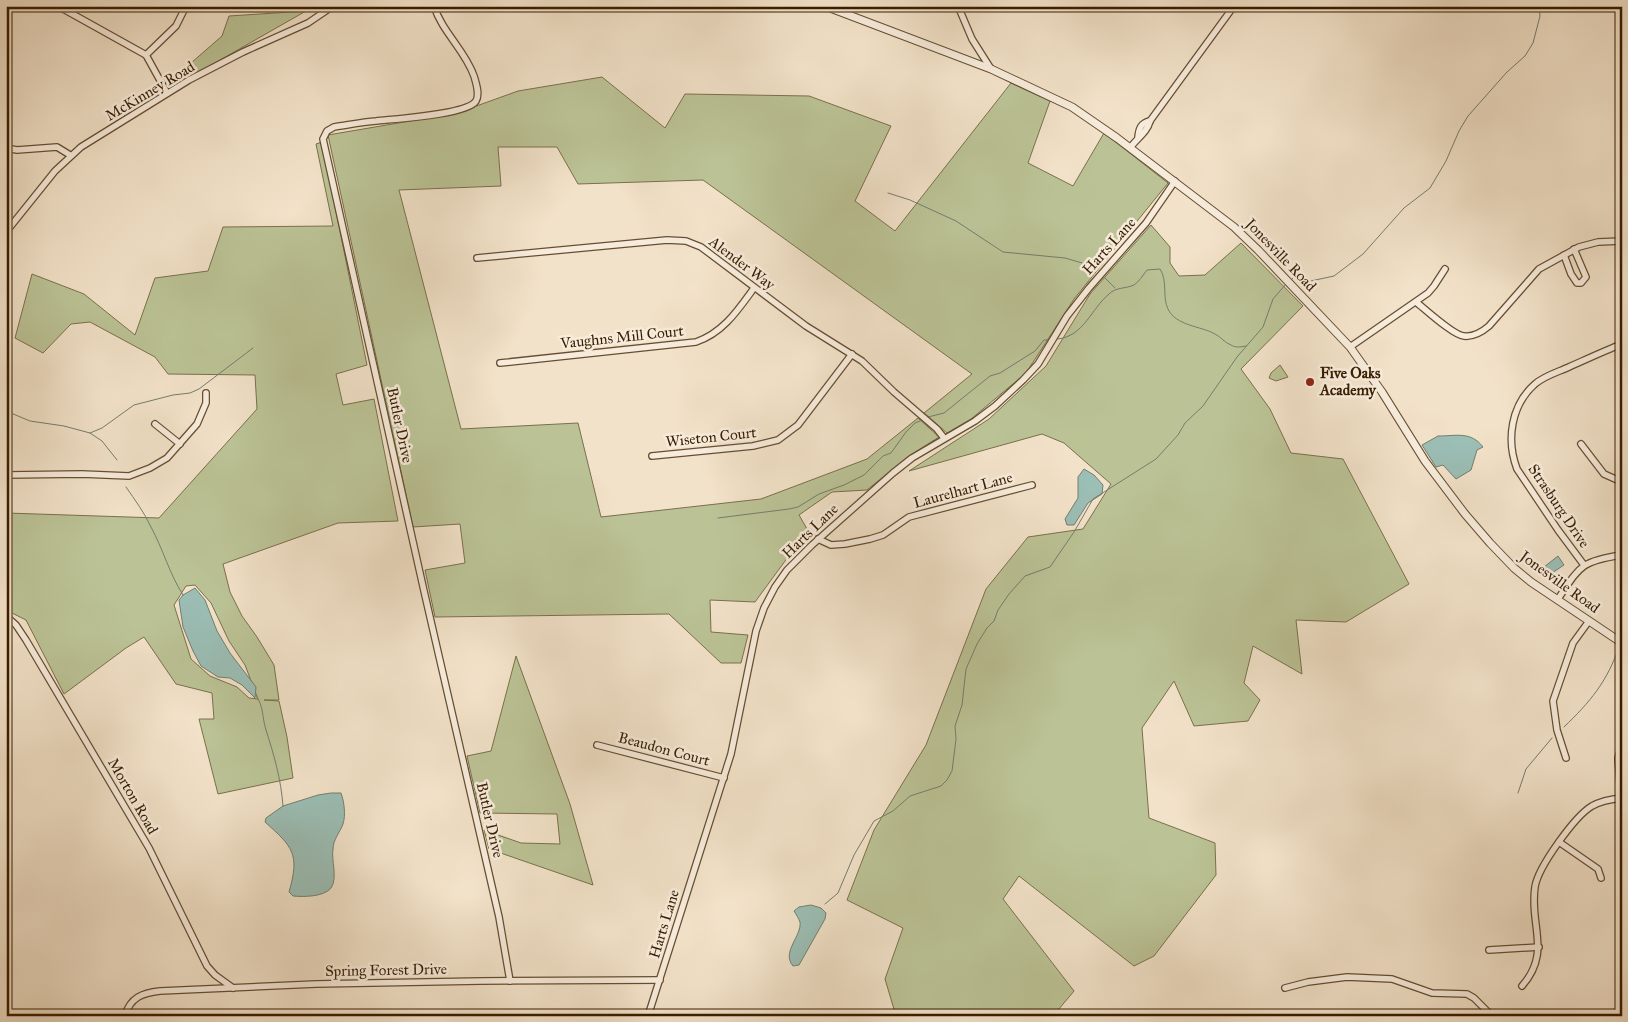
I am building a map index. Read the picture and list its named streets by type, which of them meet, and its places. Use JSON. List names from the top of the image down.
{
  "streets": {
    "street": [
      "McKinney Road",
      "Harts Lane",
      "Jonesville Road",
      "Alender Way",
      "Vaughns Mill Court",
      "Butler Drive",
      "Wiseton Court",
      "Laurelhart Lane",
      "Strasburg Drive",
      "Beaudon Court",
      "Morton Road",
      "Spring Forest Drive"
    ]
  },
  "crossings": [
    ["Harts Lane", "Jonesville Road"],
    ["Harts Lane", "Alender Way"],
    ["Harts Lane", "Laurelhart Lane"],
    ["Harts Lane", "Beaudon Court"],
    ["Harts Lane", "Spring Forest Drive"],
    ["Jonesville Road", "Strasburg Drive"],
    ["Alender Way", "Vaughns Mill Court"],
    ["Alender Way", "Wiseton Court"],
    ["Butler Drive", "Spring Forest Drive"],
    ["Morton Road", "Spring Forest Drive"]
  ],
  "places": ["Five Oaks Academy"]
}
